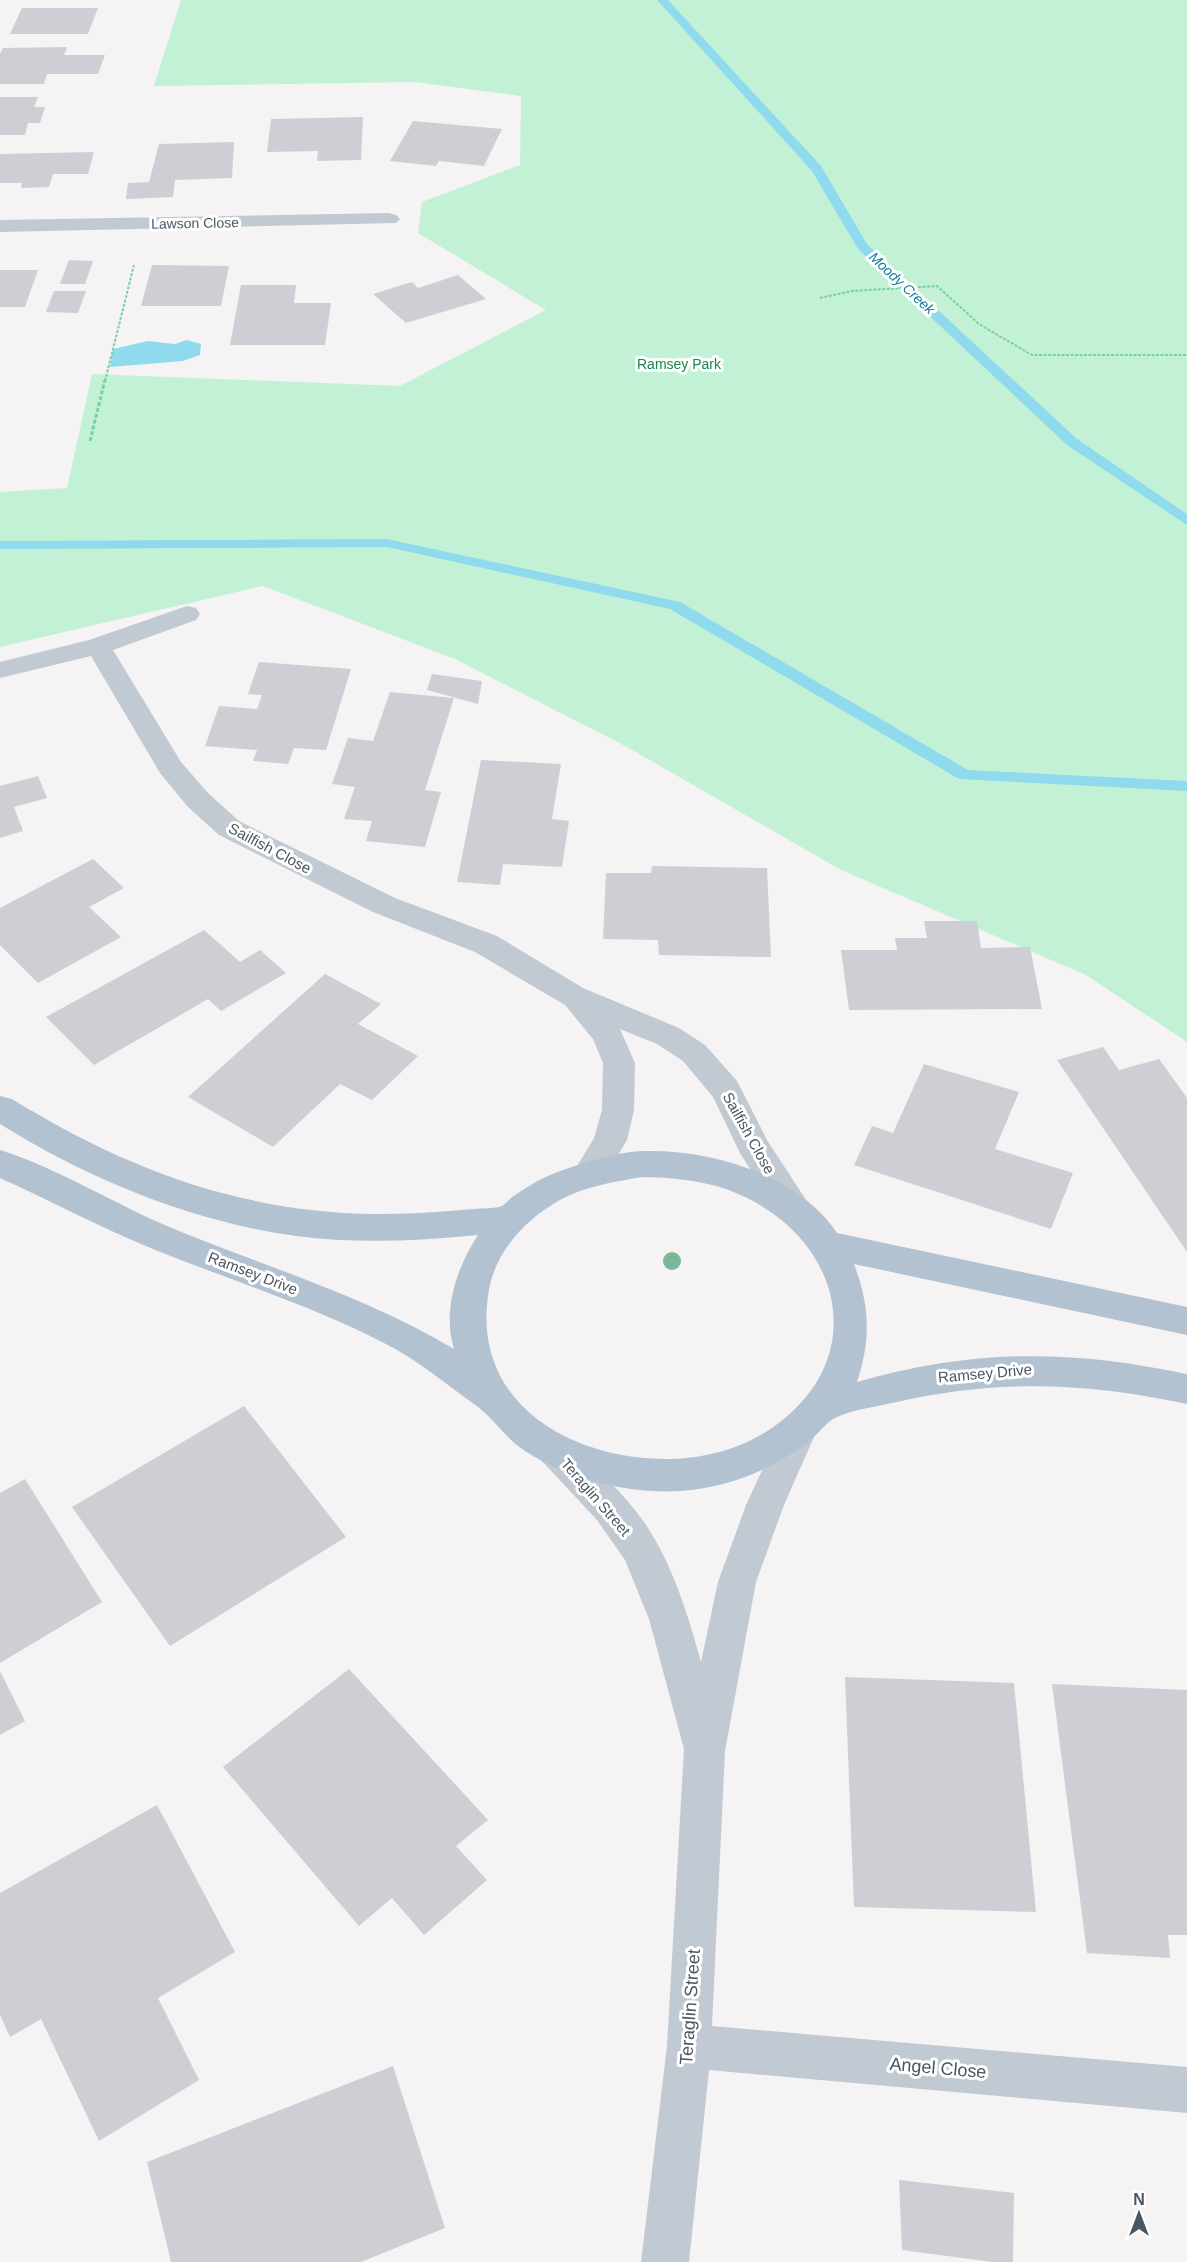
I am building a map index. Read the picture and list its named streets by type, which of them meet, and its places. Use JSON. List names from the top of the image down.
{
  "streets": {
    "main road": ["Ramsey Drive"],
    "street": [
      "Lawson Close",
      "Sailfish Close",
      "Teraglin Street",
      "Angel Close"
    ]
  },
  "crossings": [
    ["Ramsey Drive", "Teraglin Street"],
    ["Teraglin Street", "Angel Close"]
  ],
  "water": ["Moody Creek"],
  "parks": ["Ramsey Park"],
  "north": "top"
}
